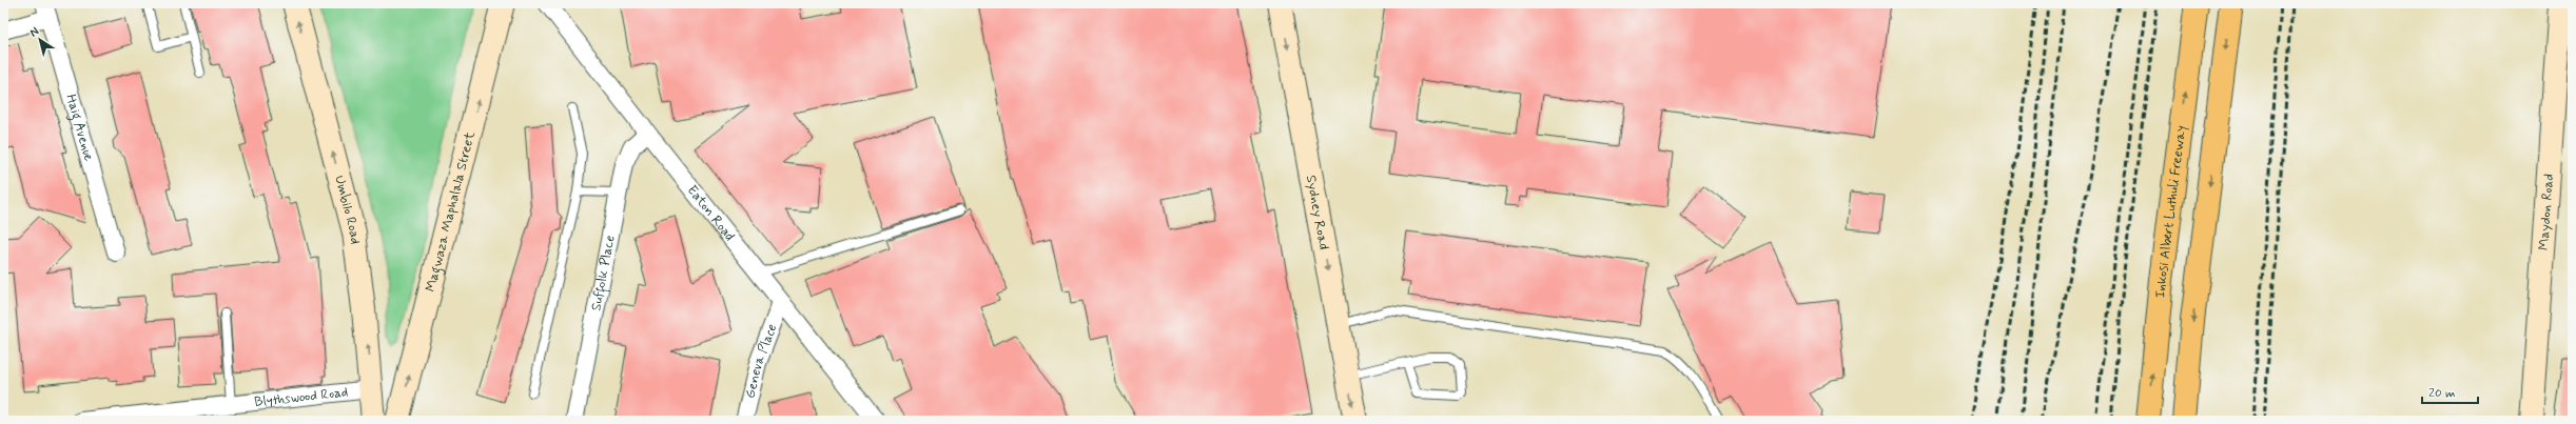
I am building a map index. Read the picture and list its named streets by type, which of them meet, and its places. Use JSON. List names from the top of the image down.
{
  "streets": {
    "highway": ["Inkosi Albert Luthuli Freeway"],
    "main road": [
      "Umbilo Road",
      "Magwaza Maphalala Street",
      "Sydney Road",
      "Maydon Road"
    ],
    "street": [
      "Haig Avenue",
      "Eaton Road",
      "Suffolk Place",
      "Geneva Place",
      "Blythswood Road"
    ]
  },
  "crossings": [
    ["Umbilo Road", "Blythswood Road"],
    ["Eaton Road", "Suffolk Place"],
    ["Eaton Road", "Geneva Place"]
  ],
  "one_way": ["Umbilo Road", "Magwaza Maphalala Street", "Sydney Road"],
  "scale_bar": "20 m",
  "north": "top left"
}
